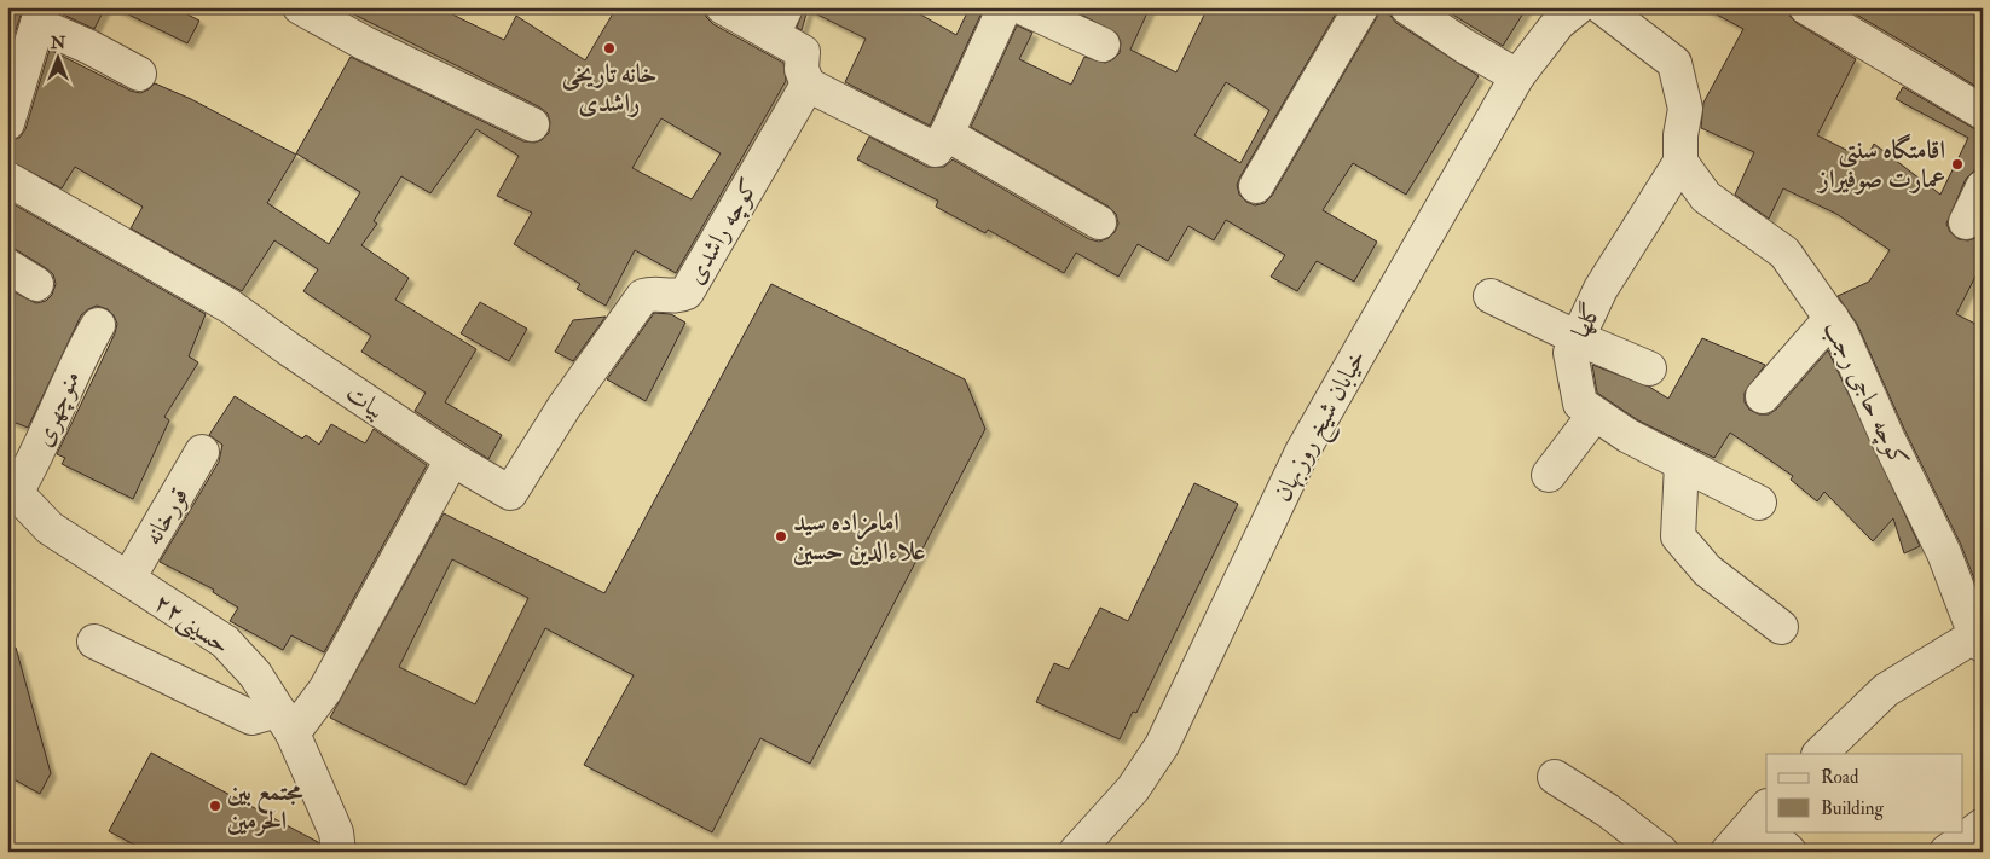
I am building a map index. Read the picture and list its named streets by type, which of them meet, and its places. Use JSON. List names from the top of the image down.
{
  "streets": {
    "street": [
      "کوچه راشدی",
      "گلها",
      "کوچه حاجی رجب",
      "بیات",
      "منوچهری",
      "خیابان شیخ روزبهان",
      "قورخانه",
      "حسینی۲۲"
    ]
  },
  "crossings": [
    ["کوچه راشدی", "بیات"],
    ["گلها", "کوچه حاجی رجب"],
    ["منوچهری", "حسینی۲۲"],
    ["قورخانه", "حسینی۲۲"]
  ],
  "places": [
    "خانه تاریخی راشدی",
    "اقامتگاه سنتی عمارت صوفیراز",
    "امامزاده سید علاءالدین حسین",
    "مجتمع بین الحرمین"
  ],
  "legend": ["Road", "Building"],
  "north": "top"
}
